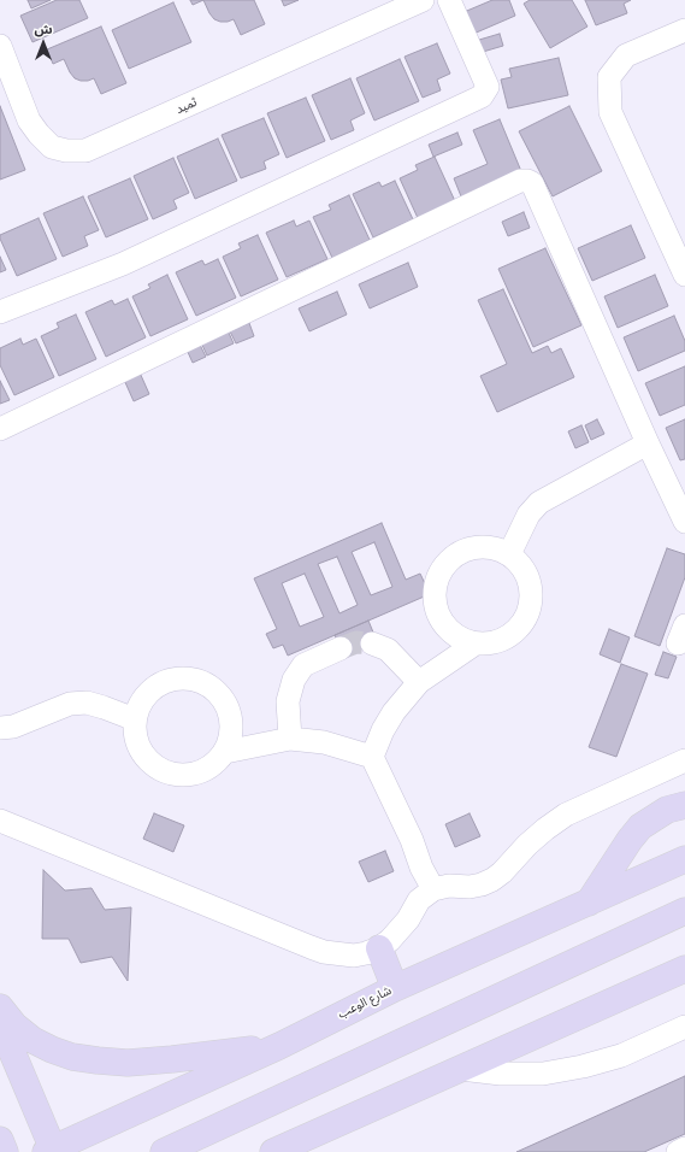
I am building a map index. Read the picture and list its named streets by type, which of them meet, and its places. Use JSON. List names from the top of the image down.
{
  "streets": {
    "main road": ["شارع الوعب"],
    "street": ["ثميد"]
  },
  "north": "top"
}
